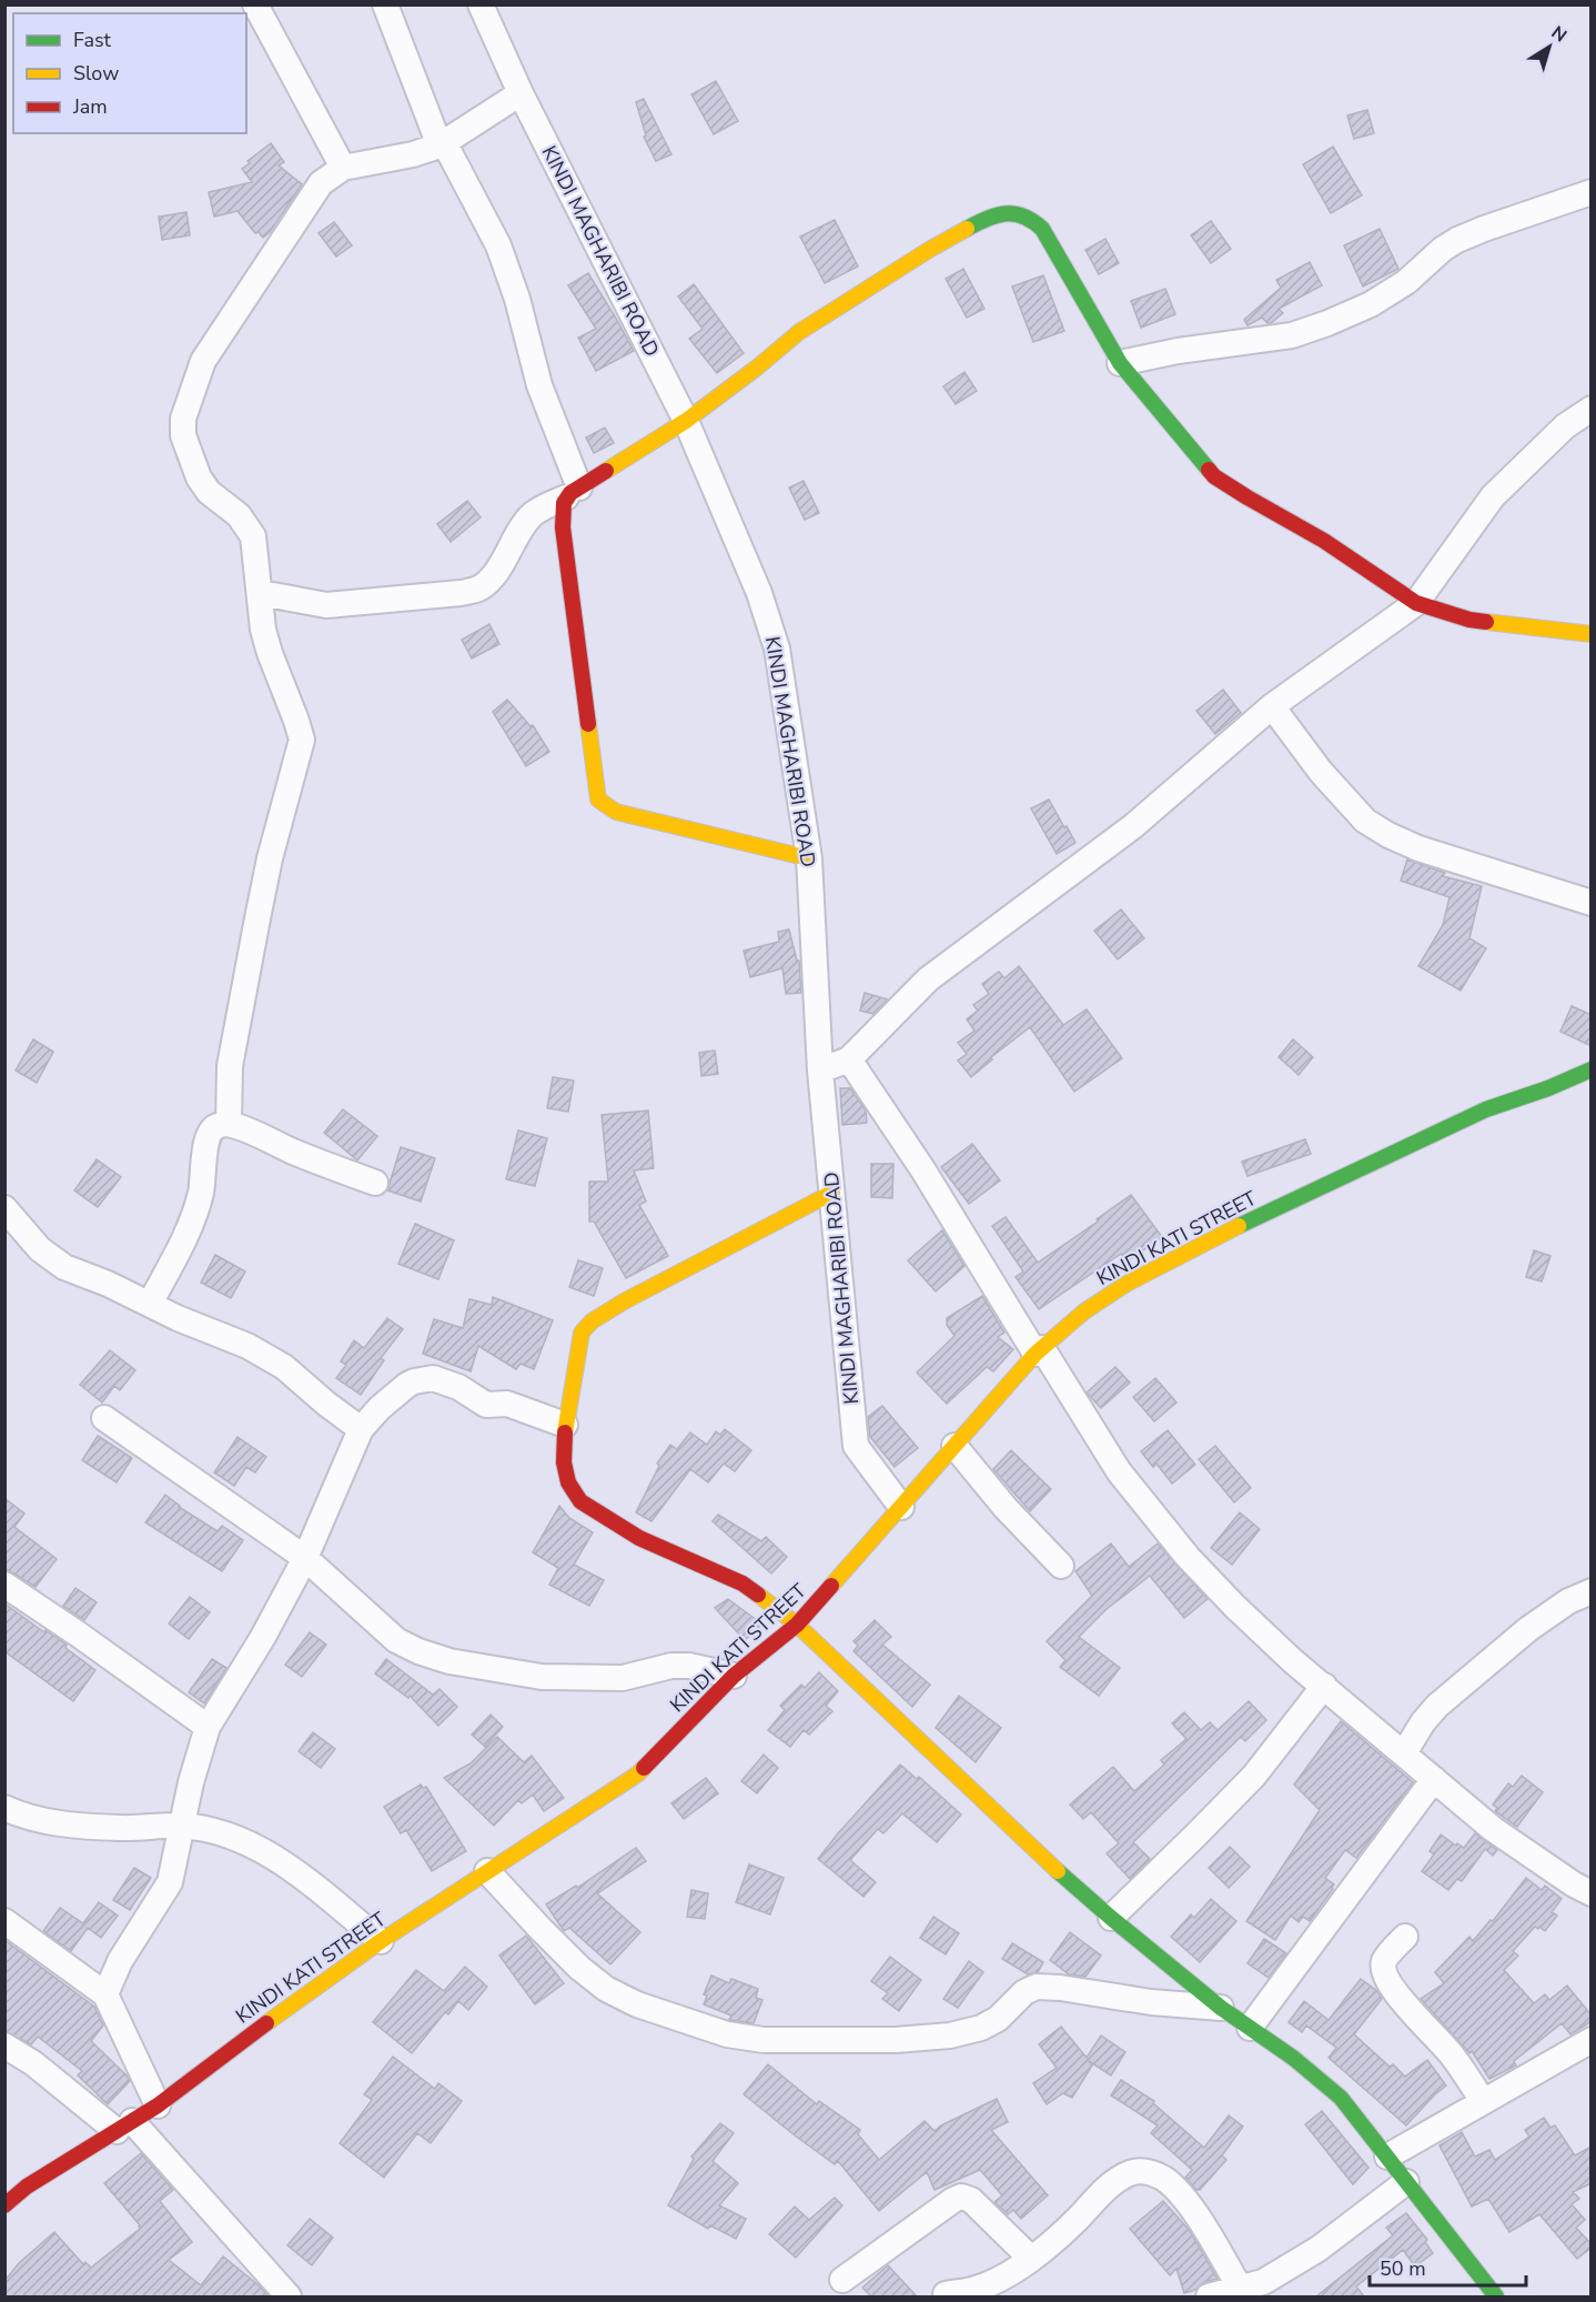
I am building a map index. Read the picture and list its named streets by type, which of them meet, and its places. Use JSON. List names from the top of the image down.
{
  "streets": {
    "street": ["KINDI MAGHARIBI ROAD", "KINDI KATI STREET"]
  },
  "crossings": [
    ["KINDI MAGHARIBI ROAD", "KINDI KATI STREET"]
  ],
  "legend": ["Fast", "Slow", "Jam"],
  "scale_bar": "50 m",
  "north": "top right"
}
